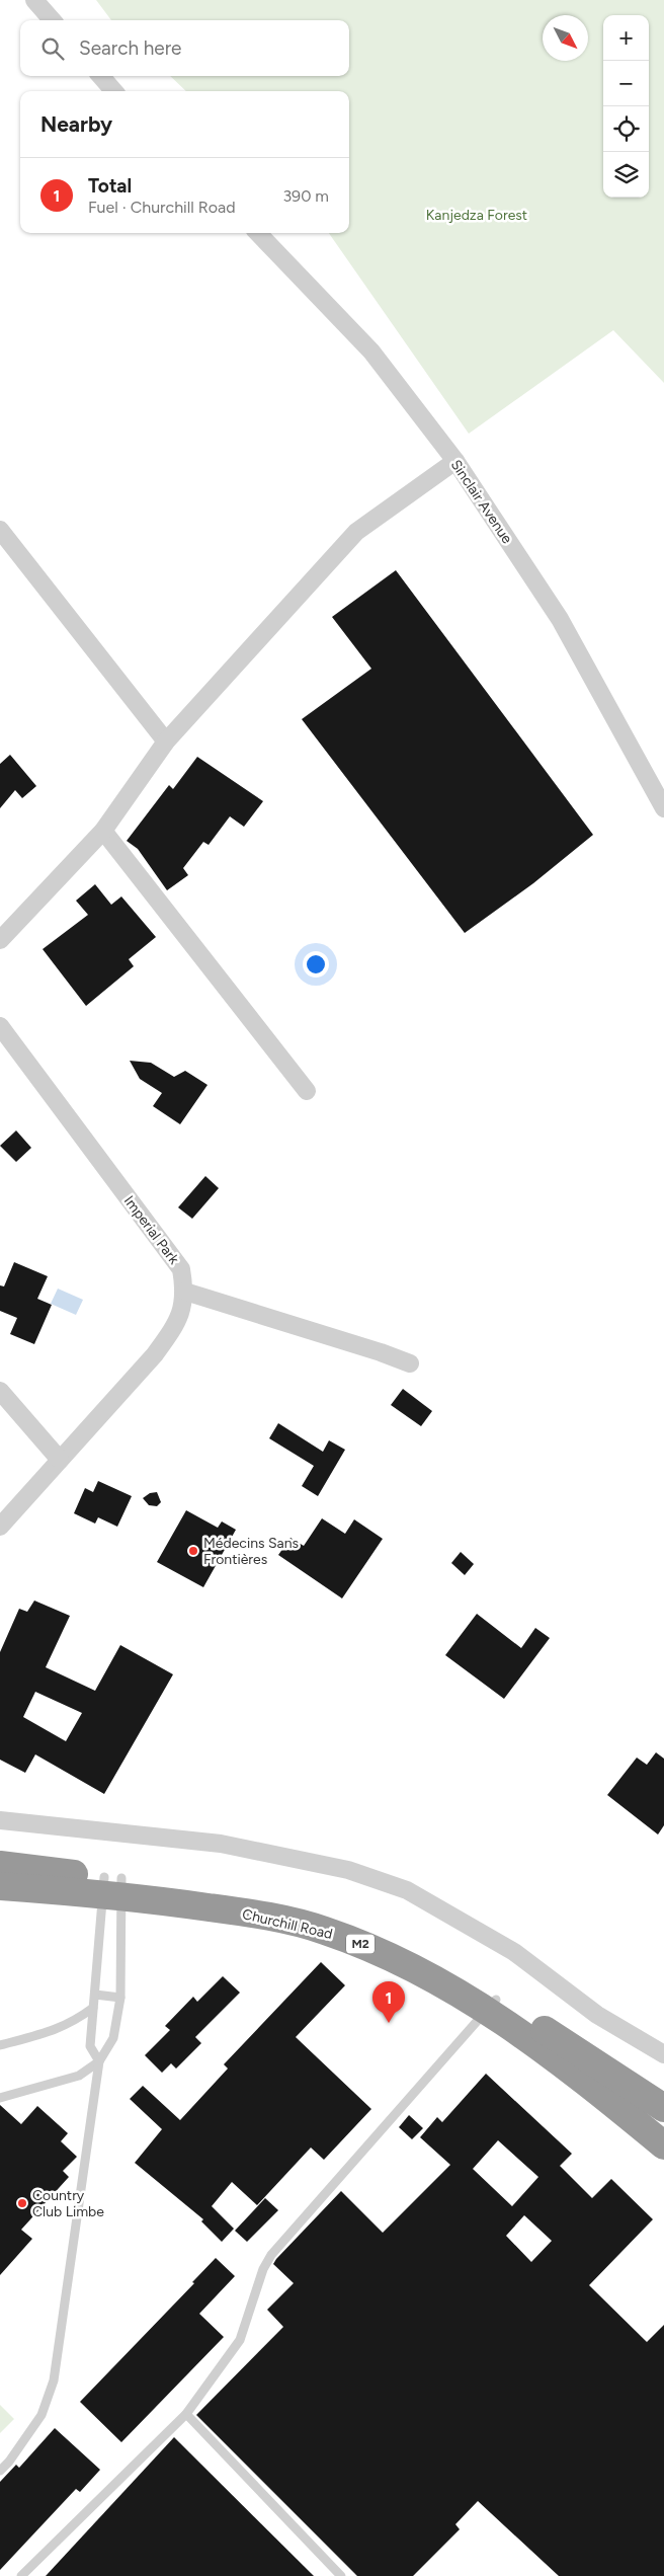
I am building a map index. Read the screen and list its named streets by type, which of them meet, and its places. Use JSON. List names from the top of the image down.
{
  "streets": {
    "highway": ["Churchill Road", "M2"],
    "street": ["Sinclair Avenue", "Imperial Park"]
  },
  "parks": ["Kanjedza Forest"],
  "places": ["Médecins Sans Frontières", "Country Club Limbe"],
  "north": "bottom right",
  "page": {
    "map_buttons": ["+", "−"],
    "search": "Search here",
    "heading": "Nearby",
    "list": [
      {
        "mark": "1",
        "name": "Total",
        "note": "Fuel · Churchill Road",
        "value": "390 m"
      }
    ],
    "pins": "1"
  }
}
